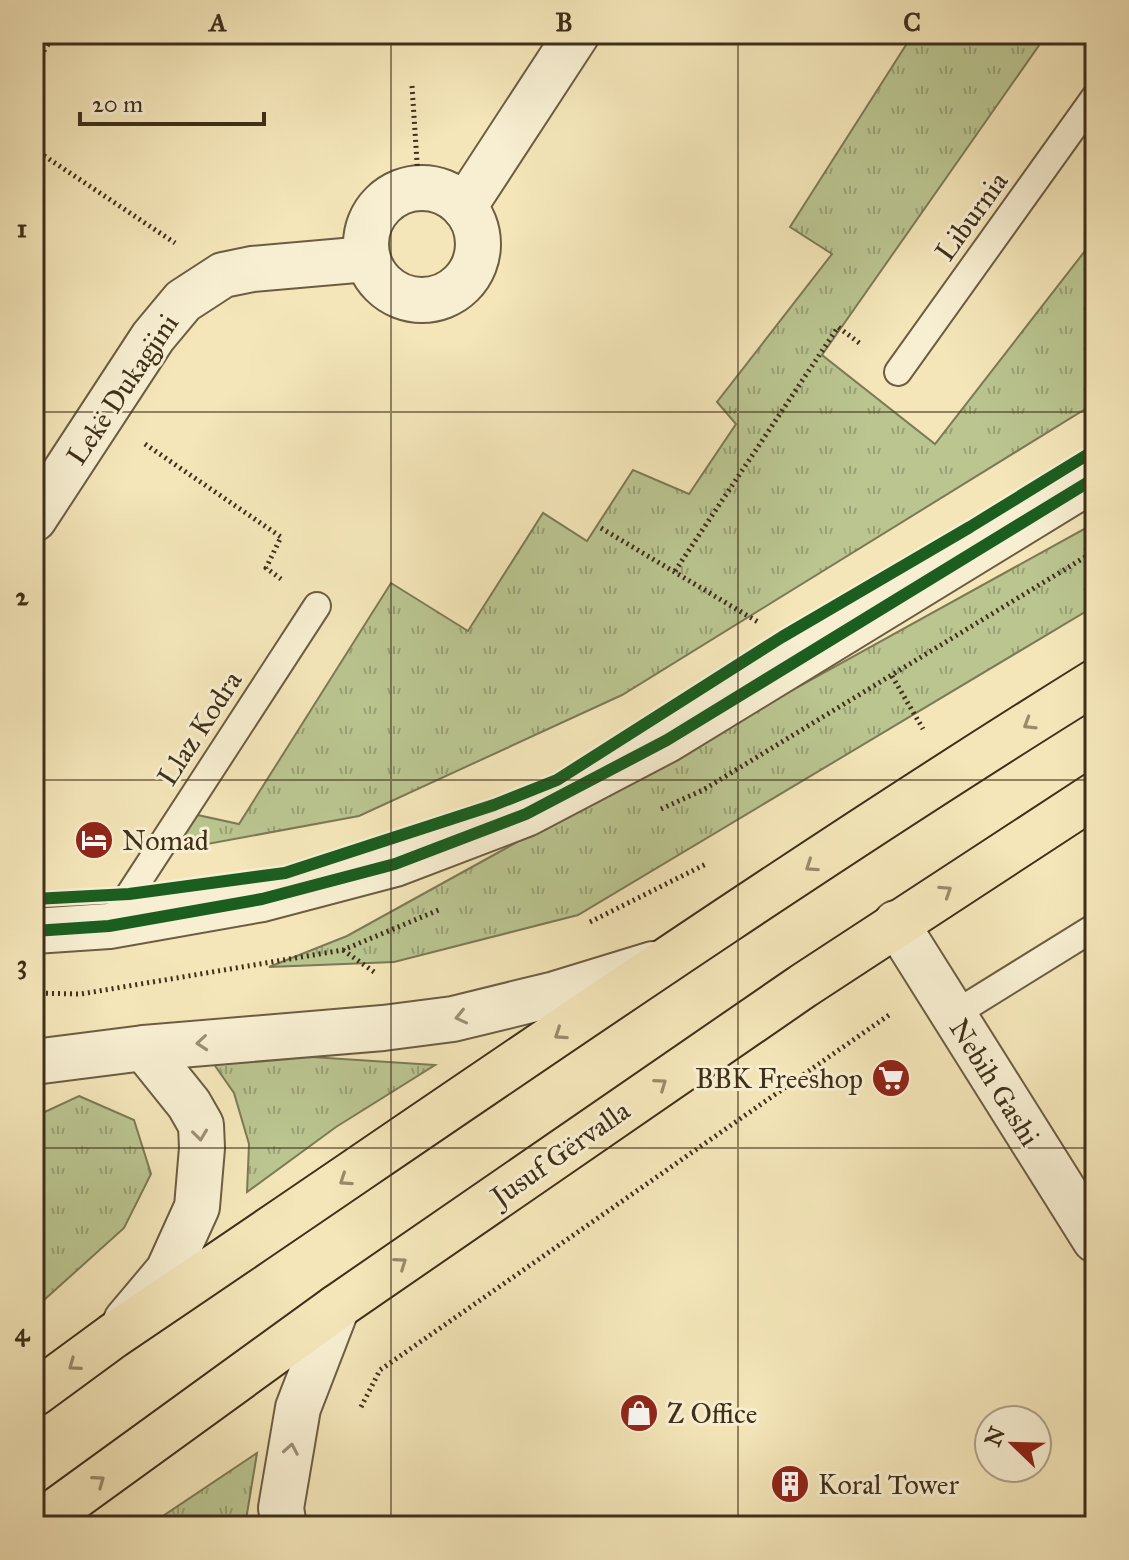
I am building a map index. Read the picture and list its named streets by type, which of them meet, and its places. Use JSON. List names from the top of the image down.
{
  "streets": {
    "highway": ["Jusuf Gërvalla"],
    "street": ["Lekë Dukagjini", "Nebih Gashi"],
    "lane": ["Liburnia", "Llaz Kodra"]
  },
  "crossings": [
    ["Nebih Gashi", "Jusuf Gërvalla"]
  ],
  "places": {
    "hotel": ["Nomad"],
    "supermarket": ["BBK Freeshop"],
    "shop": ["Z Office"],
    "building": ["Koral Tower"]
  },
  "scale_bar": "20 m",
  "north": "top left",
  "grid": {
    "columns": ["A", "B", "C"],
    "rows": [
      "1",
      "2",
      "3",
      "4"
    ]
  }
}
